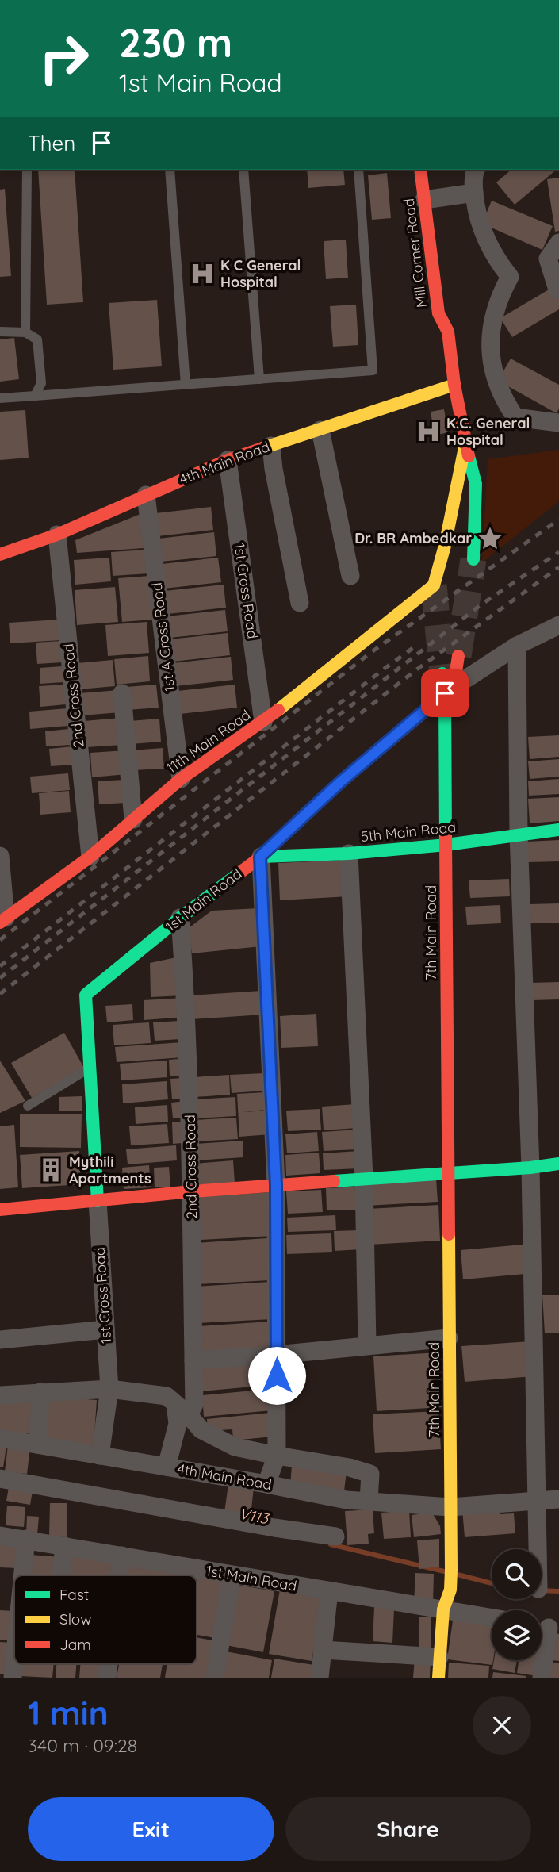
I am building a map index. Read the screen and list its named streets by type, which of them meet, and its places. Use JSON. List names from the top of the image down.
{
  "streets": {
    "main road": [
      "Mill Corner Road",
      "4th Main Road",
      "11th Main Road",
      "5th Main Road",
      "1st Main Road",
      "7th Main Road"
    ],
    "street": ["1st Cross Road", "1st A Cross Road", "2nd Cross Road"]
  },
  "crossings": [
    ["Mill Corner Road", "4th Main Road"],
    ["Mill Corner Road", "11th Main Road"],
    ["4th Main Road", "1st Cross Road"],
    ["4th Main Road", "1st A Cross Road"],
    ["4th Main Road", "2nd Cross Road"],
    ["4th Main Road", "7th Main Road"],
    ["1st Cross Road", "11th Main Road"],
    ["1st A Cross Road", "11th Main Road"],
    ["2nd Cross Road", "11th Main Road"],
    ["2nd Cross Road", "1st Main Road"],
    ["5th Main Road", "1st Main Road"],
    ["5th Main Road", "7th Main Road"],
    ["1st Main Road", "7th Main Road"]
  ],
  "water": ["V113"],
  "places": {
    "hospital": ["K C General Hospital", "K.C. General Hospital"],
    "place": ["Dr. BR Ambedkar"],
    "building": ["Mythili Apartments"]
  },
  "legend": ["Fast", "Slow", "Jam"],
  "page": {
    "turn": ["230 m", "1st Main Road"],
    "then": "Then",
    "heading": ["1 min", "340 m · 09:28"],
    "buttons": ["Exit", "Share"]
  }
}
